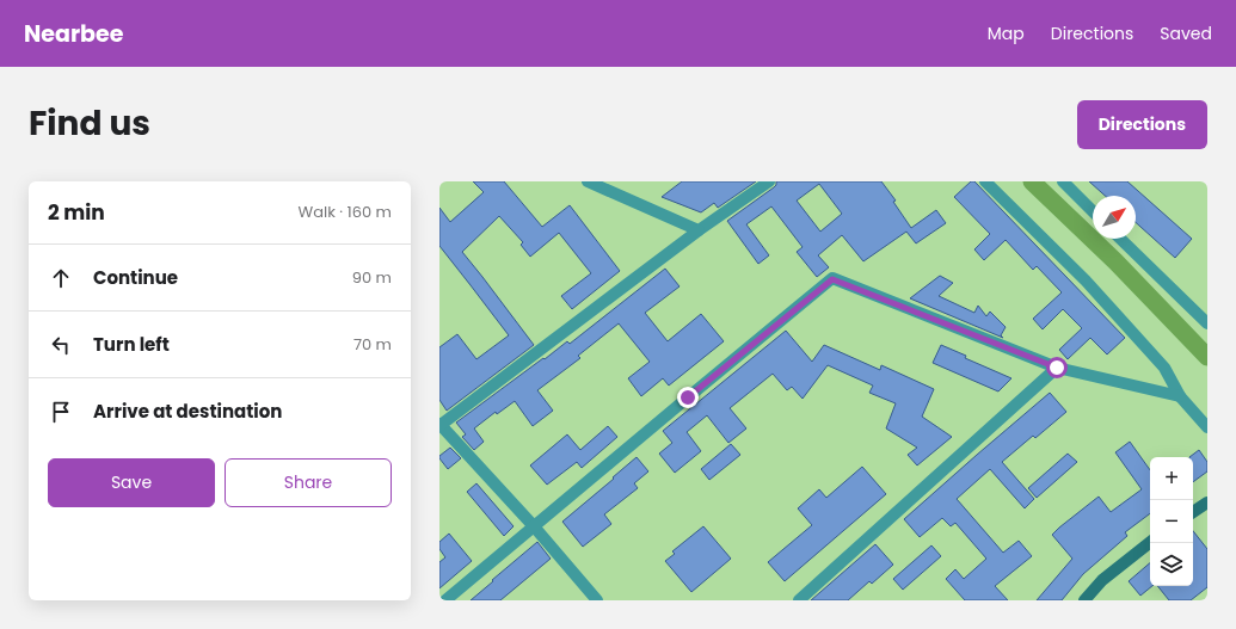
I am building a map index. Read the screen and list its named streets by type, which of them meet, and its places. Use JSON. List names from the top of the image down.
{
  "north": "top right",
  "page": {
    "header": "Nearbee",
    "nav": ["Map", "Directions", "Saved"],
    "title": "Find us",
    "buttons": [
      "Directions",
      ["Save", "Share"]
    ],
    "heading": ["2 min", "Walk · 160 m"],
    "list": [
      ["Continue", "90 m"],
      ["Turn left", "70 m"],
      "Arrive at destination"
    ],
    "map_buttons": ["+", "−"]
  }
}
